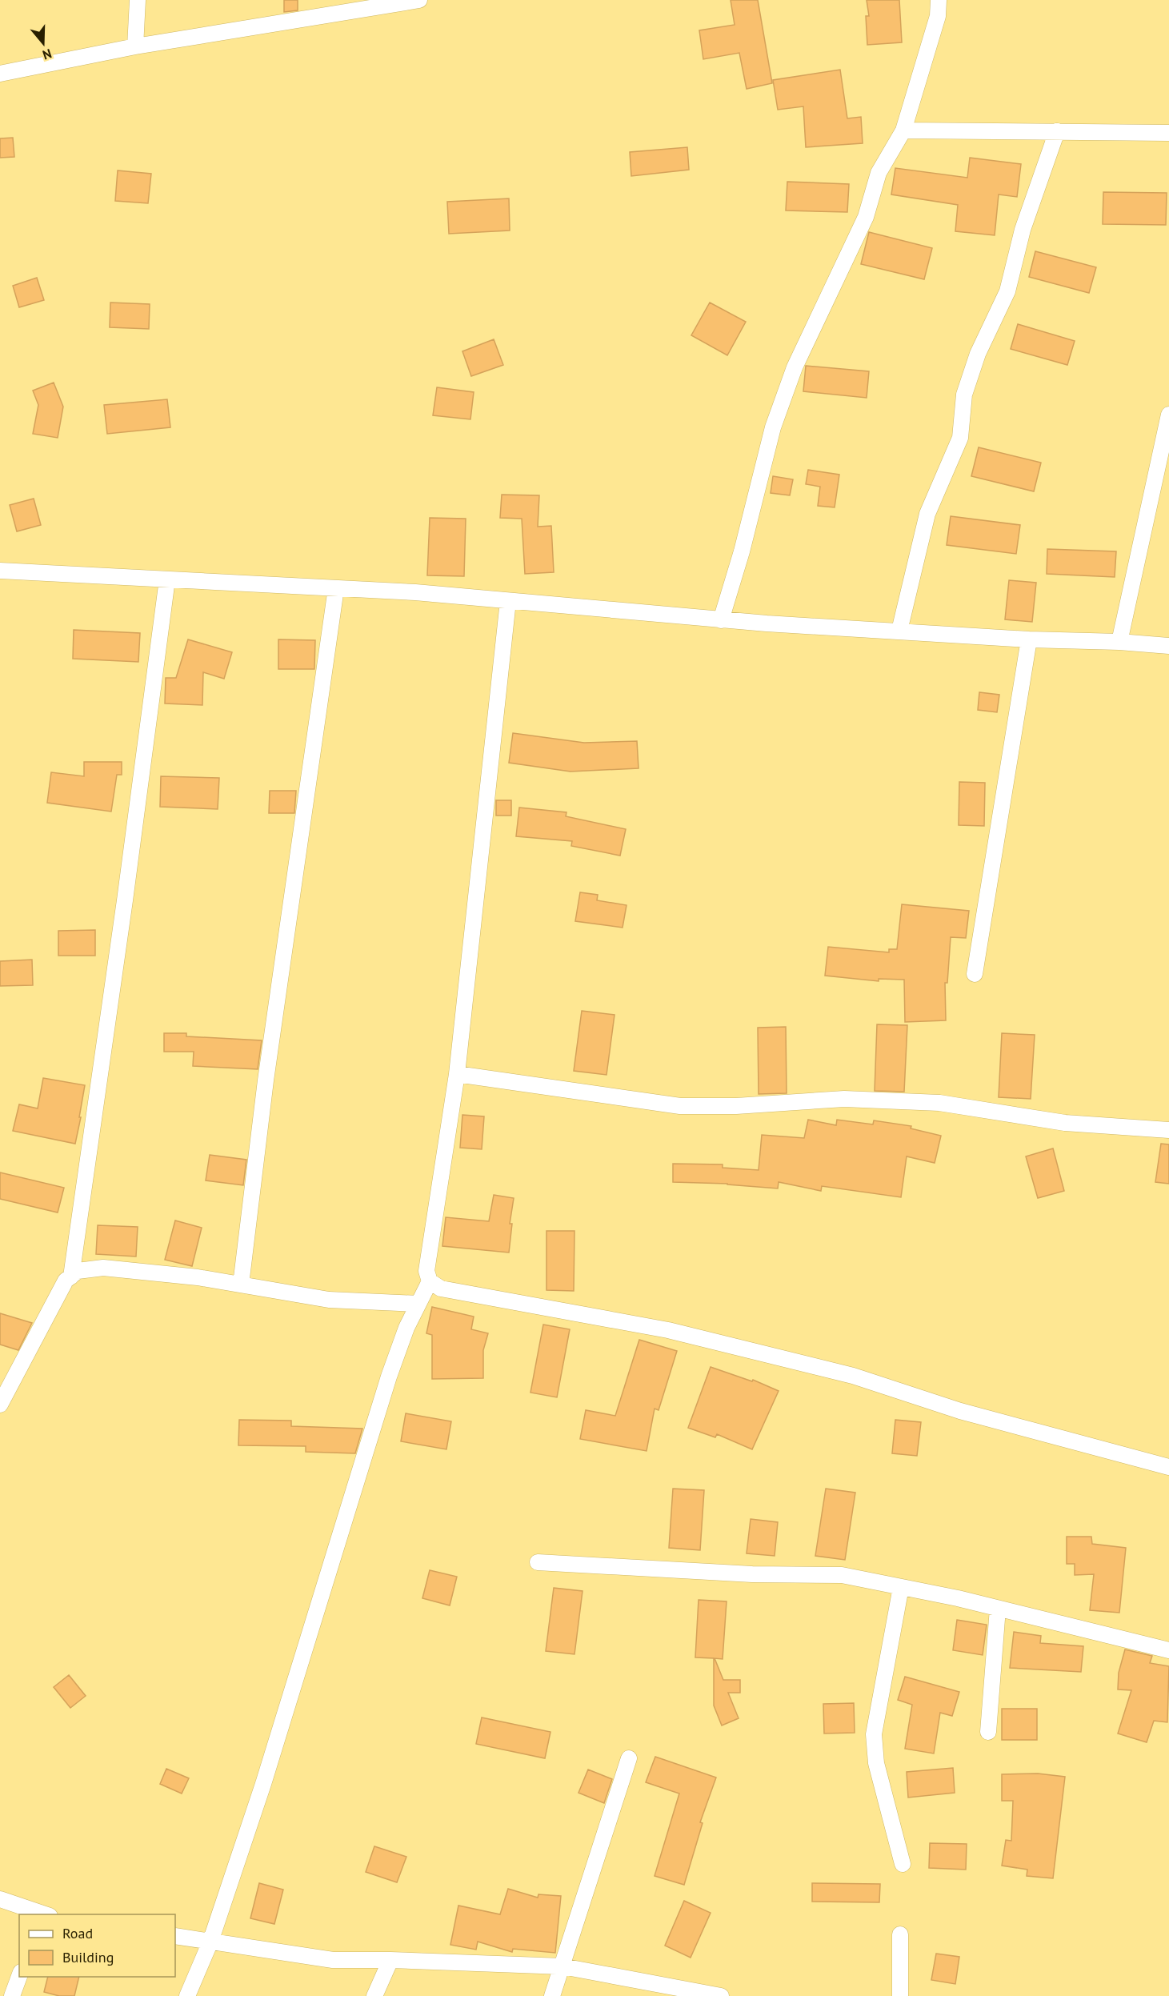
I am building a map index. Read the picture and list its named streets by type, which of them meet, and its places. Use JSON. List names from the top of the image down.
{
  "legend": ["Road", "Building"],
  "north": "bottom"
}
